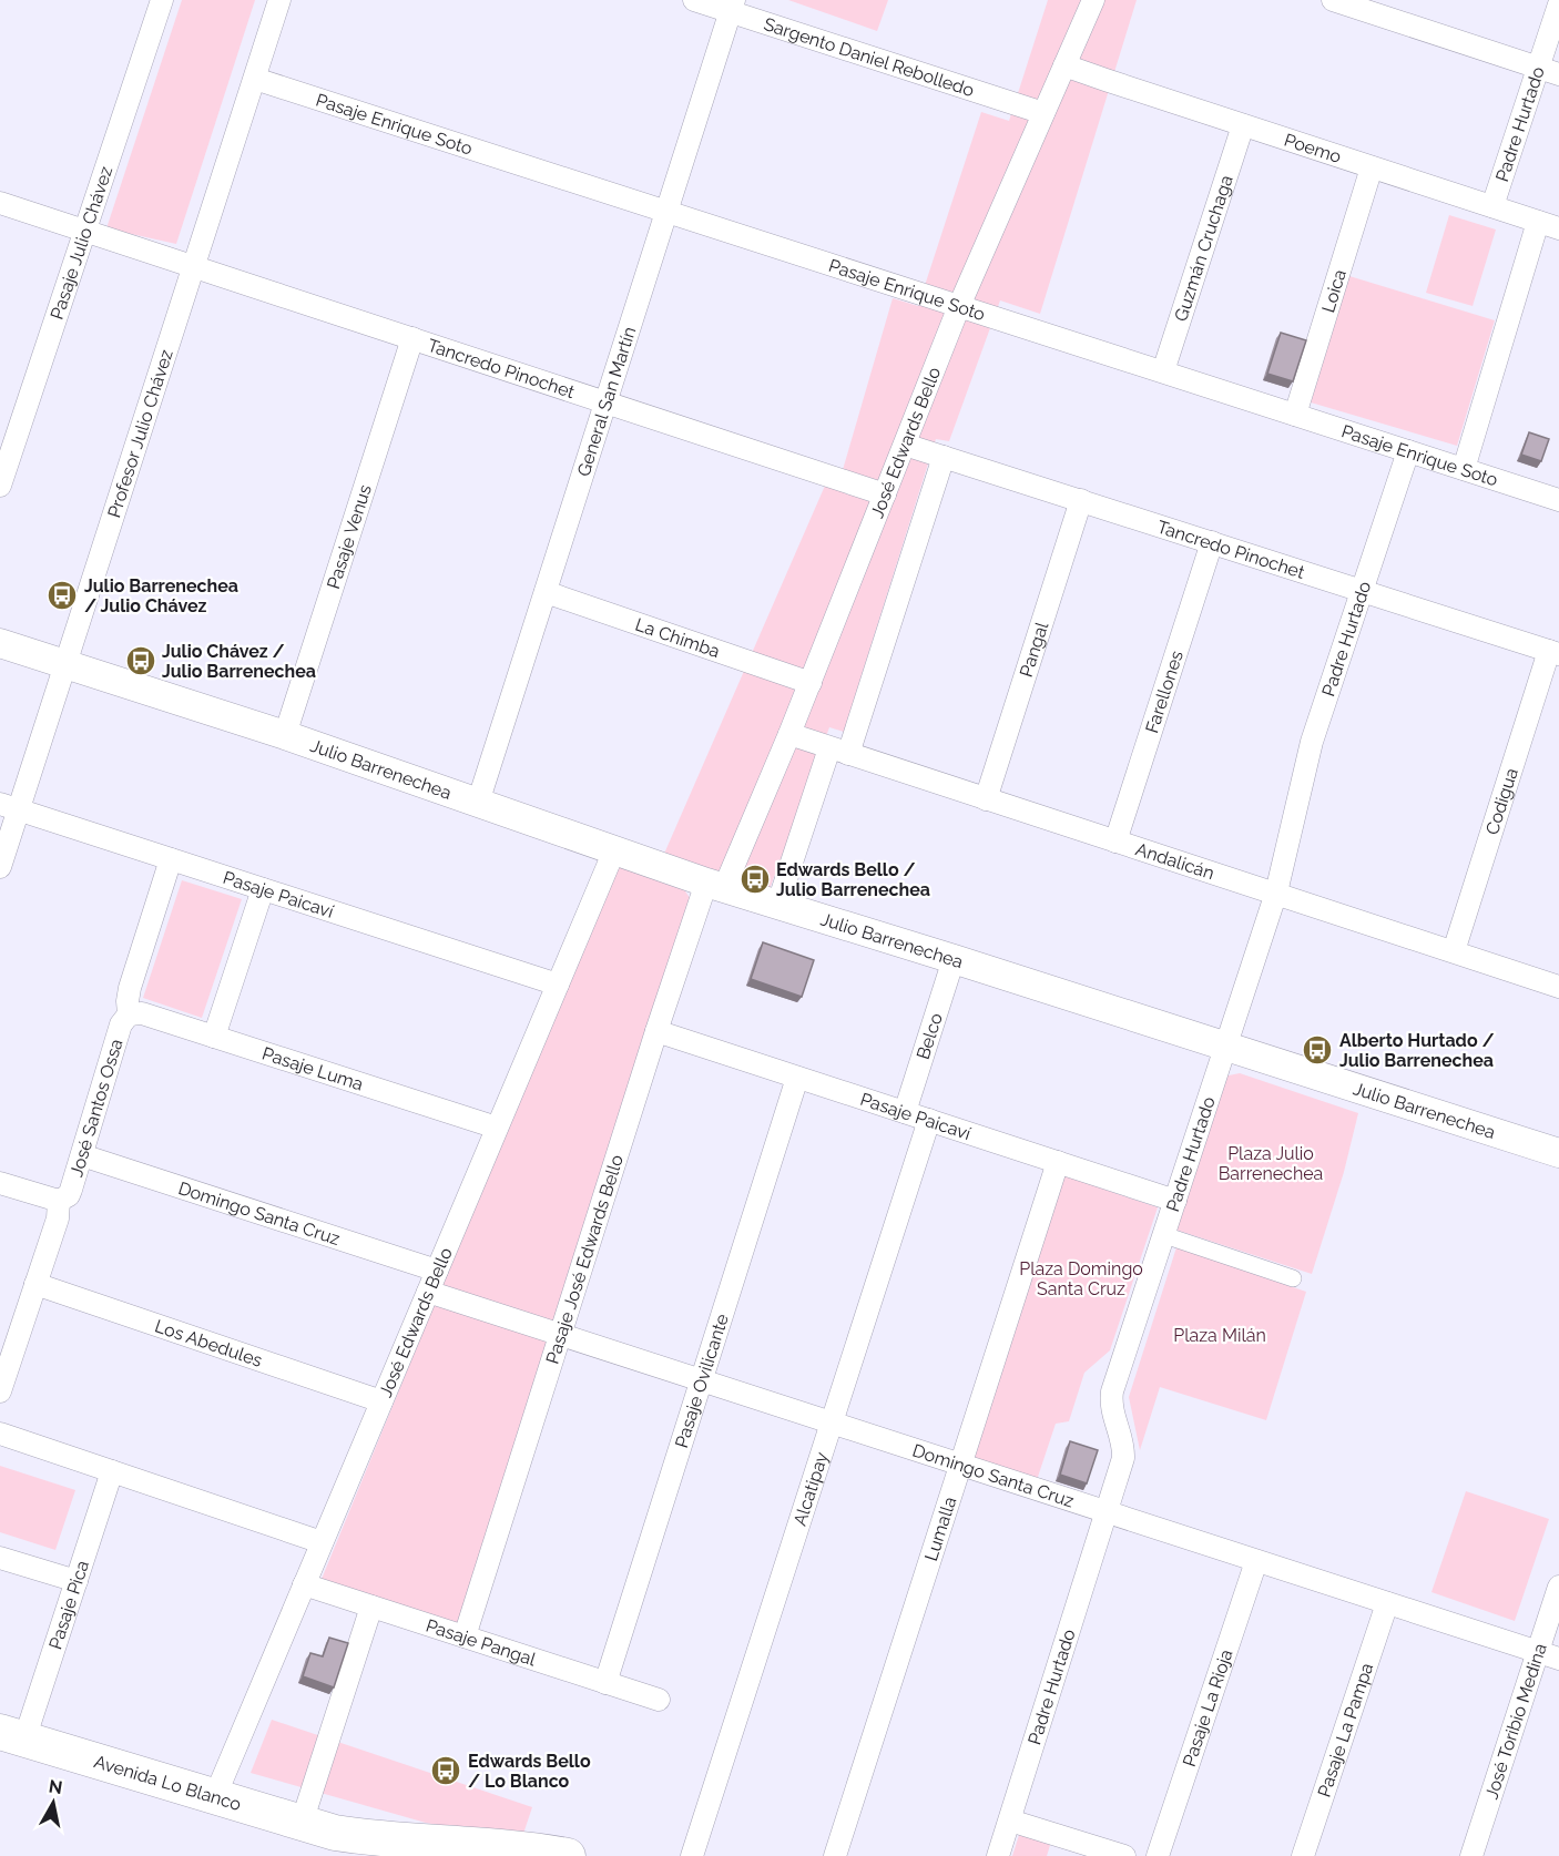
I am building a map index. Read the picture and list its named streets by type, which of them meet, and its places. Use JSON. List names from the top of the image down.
{
  "streets": {
    "main road": ["Avenida Lo Blanco"],
    "street": [
      "Sargento Daniel Rebolledo",
      "Pasaje Enrique Soto",
      "Padre Hurtado",
      "Poemo",
      "Pasaje Julio Chávez",
      "Guzmán Cruchaga",
      "Loica",
      "Tancredo Pinochet",
      "General San Martín",
      "Profesor Julio Chávez",
      "José Edwards Bello",
      "Pasaje Venus",
      "La Chimba",
      "Pangal",
      "Farellones",
      "Julio Barrenechea",
      "Codigua",
      "Andalicán",
      "Pasaje Paicaví",
      "Belco",
      "Pasaje Luma",
      "José Santos Ossa",
      "Domingo Santa Cruz",
      "Pasaje José Edwards Bello",
      "Los Abedules",
      "Pasaje Ovilicante",
      "Alcatipay",
      "Lumalla",
      "Pasaje Pica",
      "Pasaje Pangal",
      "Pasaje La Rioja",
      "José Toribio Medina",
      "Pasaje La Pampa"
    ]
  },
  "crossings": [
    ["Sargento Daniel Rebolledo", "General San Martín"],
    ["Sargento Daniel Rebolledo", "José Edwards Bello"],
    ["Pasaje Enrique Soto", "Padre Hurtado"],
    ["Pasaje Enrique Soto", "Guzmán Cruchaga"],
    ["Pasaje Enrique Soto", "Loica"],
    ["Pasaje Enrique Soto", "General San Martín"],
    ["Pasaje Enrique Soto", "Profesor Julio Chávez"],
    ["Pasaje Enrique Soto", "José Edwards Bello"],
    ["Padre Hurtado", "Poemo"],
    ["Padre Hurtado", "Tancredo Pinochet"],
    ["Padre Hurtado", "Julio Barrenechea"],
    ["Padre Hurtado", "Andalicán"],
    ["Padre Hurtado", "Pasaje Paicaví"],
    ["Padre Hurtado", "Domingo Santa Cruz"],
    ["Poemo", "Guzmán Cruchaga"],
    ["Poemo", "Loica"],
    ["Poemo", "José Edwards Bello"],
    ["Pasaje Julio Chávez", "Tancredo Pinochet"],
    ["Tancredo Pinochet", "General San Martín"],
    ["Tancredo Pinochet", "Profesor Julio Chávez"],
    ["Tancredo Pinochet", "José Edwards Bello"],
    ["Tancredo Pinochet", "Pasaje Venus"],
    ["Tancredo Pinochet", "Pangal"],
    ["Tancredo Pinochet", "Farellones"],
    ["Tancredo Pinochet", "Codigua"],
    ["General San Martín", "La Chimba"],
    ["General San Martín", "Julio Barrenechea"],
    ["Profesor Julio Chávez", "Julio Barrenechea"],
    ["Profesor Julio Chávez", "Pasaje Paicaví"],
    ["José Edwards Bello", "La Chimba"],
    ["José Edwards Bello", "Julio Barrenechea"],
    ["José Edwards Bello", "Andalicán"],
    ["José Edwards Bello", "Pasaje Paicaví"],
    ["José Edwards Bello", "Pasaje Luma"],
    ["José Edwards Bello", "Domingo Santa Cruz"],
    ["José Edwards Bello", "Pasaje José Edwards Bello"],
    ["José Edwards Bello", "Los Abedules"],
    ["José Edwards Bello", "Pasaje Pangal"],
    ["José Edwards Bello", "Avenida Lo Blanco"],
    ["Pasaje Venus", "Julio Barrenechea"],
    ["Pangal", "Andalicán"],
    ["Farellones", "Andalicán"],
    ["Julio Barrenechea", "Belco"],
    ["Julio Barrenechea", "Pasaje José Edwards Bello"],
    ["Codigua", "Andalicán"],
    ["Pasaje Paicaví", "Belco"],
    ["Pasaje Paicaví", "José Santos Ossa"],
    ["Pasaje Paicaví", "Pasaje José Edwards Bello"],
    ["Pasaje Paicaví", "Pasaje Ovilicante"],
    ["Pasaje Paicaví", "Alcatipay"],
    ["Pasaje Paicaví", "Lumalla"],
    ["Pasaje Luma", "José Santos Ossa"],
    ["José Santos Ossa", "Domingo Santa Cruz"],
    ["José Santos Ossa", "Los Abedules"],
    ["Domingo Santa Cruz", "Pasaje José Edwards Bello"],
    ["Domingo Santa Cruz", "Pasaje Ovilicante"],
    ["Domingo Santa Cruz", "Alcatipay"],
    ["Domingo Santa Cruz", "Lumalla"],
    ["Domingo Santa Cruz", "Pasaje La Rioja"],
    ["Domingo Santa Cruz", "José Toribio Medina"],
    ["Domingo Santa Cruz", "Pasaje La Pampa"],
    ["Pasaje José Edwards Bello", "Pasaje Pangal"],
    ["Pasaje Ovilicante", "Pasaje Pangal"],
    ["Pasaje Pica", "Avenida Lo Blanco"]
  ],
  "parks": ["Plaza Julio Barrenechea", "Plaza Domingo Santa Cruz", "Plaza Milán"],
  "places": {
    "bus stop": [
      "Julio Barrenechea / Julio Chávez",
      "Julio Chávez / Julio Barrenechea",
      "Edwards Bello / Julio Barrenechea",
      "Alberto Hurtado / Julio Barrenechea",
      "Edwards Bello / Lo Blanco"
    ]
  },
  "north": "top"
}
